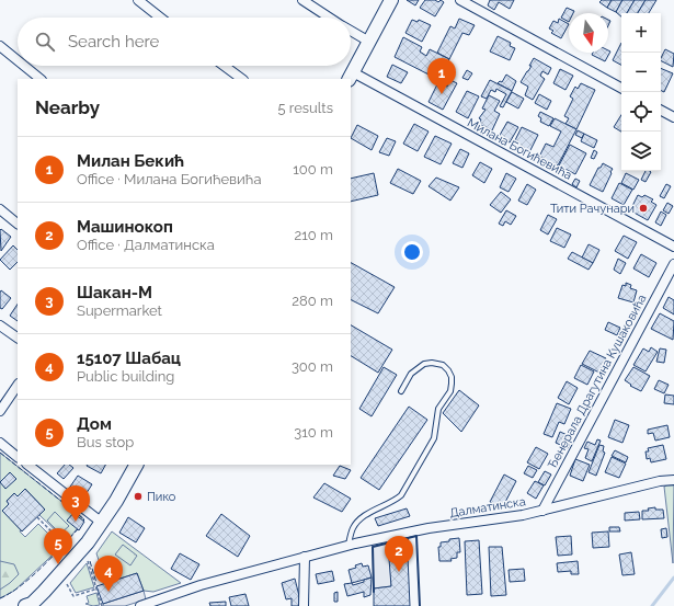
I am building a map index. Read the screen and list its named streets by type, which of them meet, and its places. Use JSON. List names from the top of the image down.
{
  "streets": {
    "street": ["Милана Богићевића", "Ђенерала Драгутина Кушаковића", "Далматинска"]
  },
  "crossings": [
    ["Ђенерала Драгутина Кушаковића", "Далматинска"]
  ],
  "places": ["Тити Рачунари", "Пико"],
  "north": "bottom",
  "page": {
    "map_buttons": ["+", "−"],
    "search": "Search here",
    "pins": [
      "1",
      "3",
      "5",
      "2",
      "4"
    ],
    "heading": ["Nearby", "5 results"],
    "list": [
      {
        "mark": "1",
        "name": "Милан Бекић",
        "note": "Office · Милана Богићевића",
        "value": "100 m"
      },
      {
        "mark": "2",
        "name": "Машинокоп",
        "note": "Office · Далматинска",
        "value": "210 m"
      },
      {
        "mark": "3",
        "name": "Шакан-М",
        "note": "Supermarket",
        "value": "280 m"
      },
      {
        "mark": "4",
        "name": "15107 Шабац",
        "note": "Public building",
        "value": "300 m"
      },
      {
        "mark": "5",
        "name": "Дом",
        "note": "Bus stop",
        "value": "310 m"
      }
    ]
  }
}
